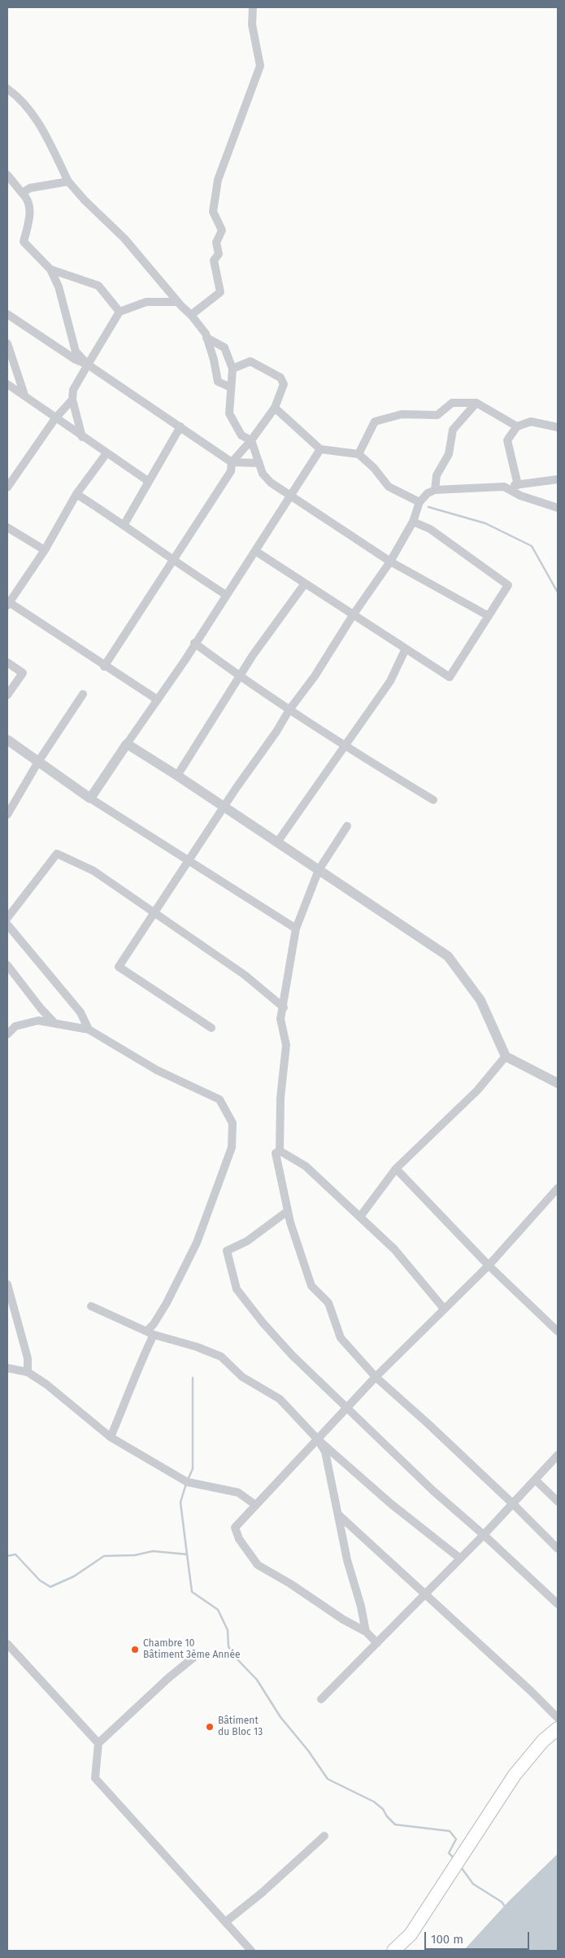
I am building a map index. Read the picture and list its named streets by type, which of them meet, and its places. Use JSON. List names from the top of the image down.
{
  "places": ["Chambre 10 Bâtiment 3ème Année", "Bâtiment du Bloc 13"],
  "scale_bar": "100 m"
}
